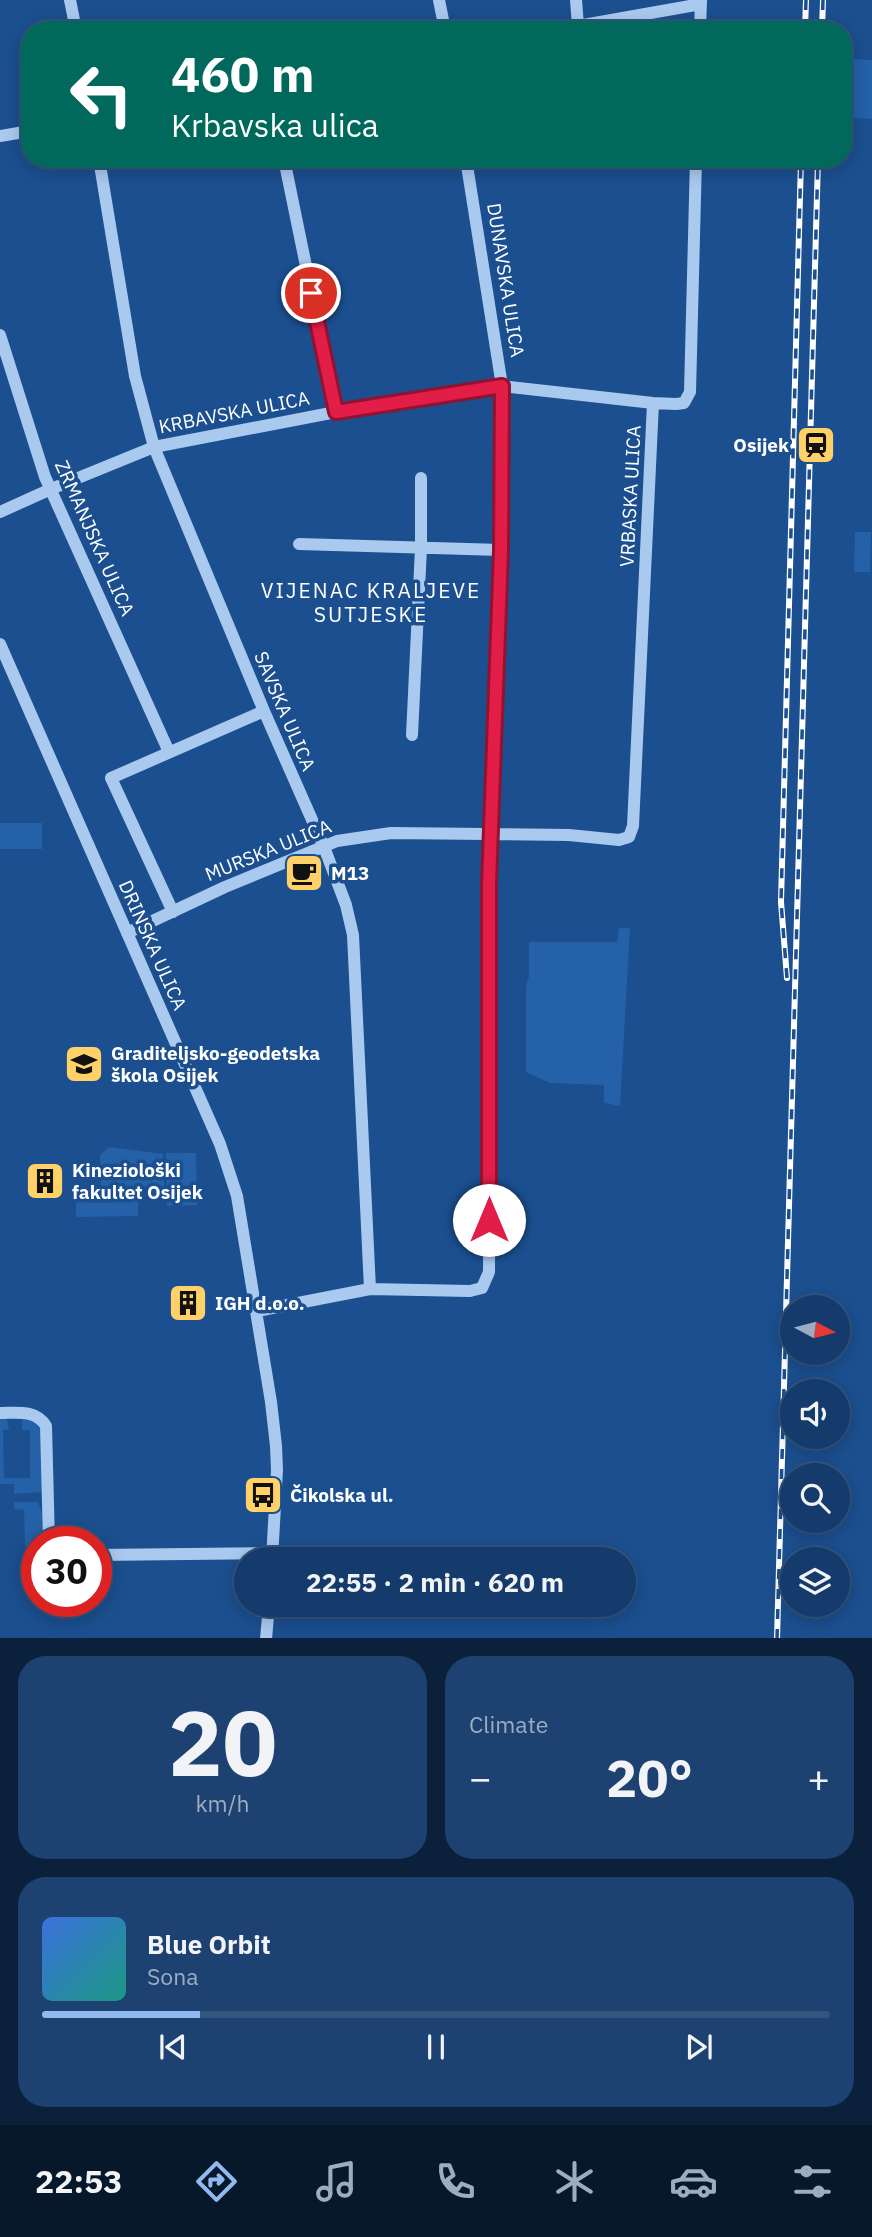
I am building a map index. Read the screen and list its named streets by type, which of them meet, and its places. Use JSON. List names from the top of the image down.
{
  "streets": {
    "street": [
      "DUNAVSKA ULICA",
      "KRBAVSKA ULICA",
      "VRBASKA ULICA",
      "ZRMANJSKA ULICA",
      "SAVSKA ULICA",
      "MURSKA ULICA",
      "DRINSKA ULICA"
    ]
  },
  "crossings": [
    ["DUNAVSKA ULICA", "KRBAVSKA ULICA"],
    ["DUNAVSKA ULICA", "SAVSKA ULICA"],
    ["DUNAVSKA ULICA", "MURSKA ULICA"],
    ["KRBAVSKA ULICA", "VRBASKA ULICA"],
    ["KRBAVSKA ULICA", "ZRMANJSKA ULICA"],
    ["KRBAVSKA ULICA", "SAVSKA ULICA"],
    ["VRBASKA ULICA", "MURSKA ULICA"],
    ["SAVSKA ULICA", "MURSKA ULICA"],
    ["MURSKA ULICA", "DRINSKA ULICA"]
  ],
  "districts": ["VIJENAC KRALJEVE SUTJESKE"],
  "places": {
    "station": ["Osijek"],
    "cafe": ["M13"],
    "school or university": ["Graditeljsko-geodetska škola Osijek"],
    "building": ["Kineziološki fakultet Osijek", "IGH d.o.o."],
    "bus stop": ["Čikolska ul."]
  },
  "north": "right",
  "page": {
    "turn": ["460 m", "Krbavska ulica"],
    "limit": "30",
    "trip": "22:55 · 2 min · 620 m",
    "tile": [
      ["20", "km/h"],
      "Climate"
    ],
    "heat": ["−", "20°", "+"],
    "song": ["Blue Orbit", "Sona"],
    "tabs": "22:53"
  }
}
